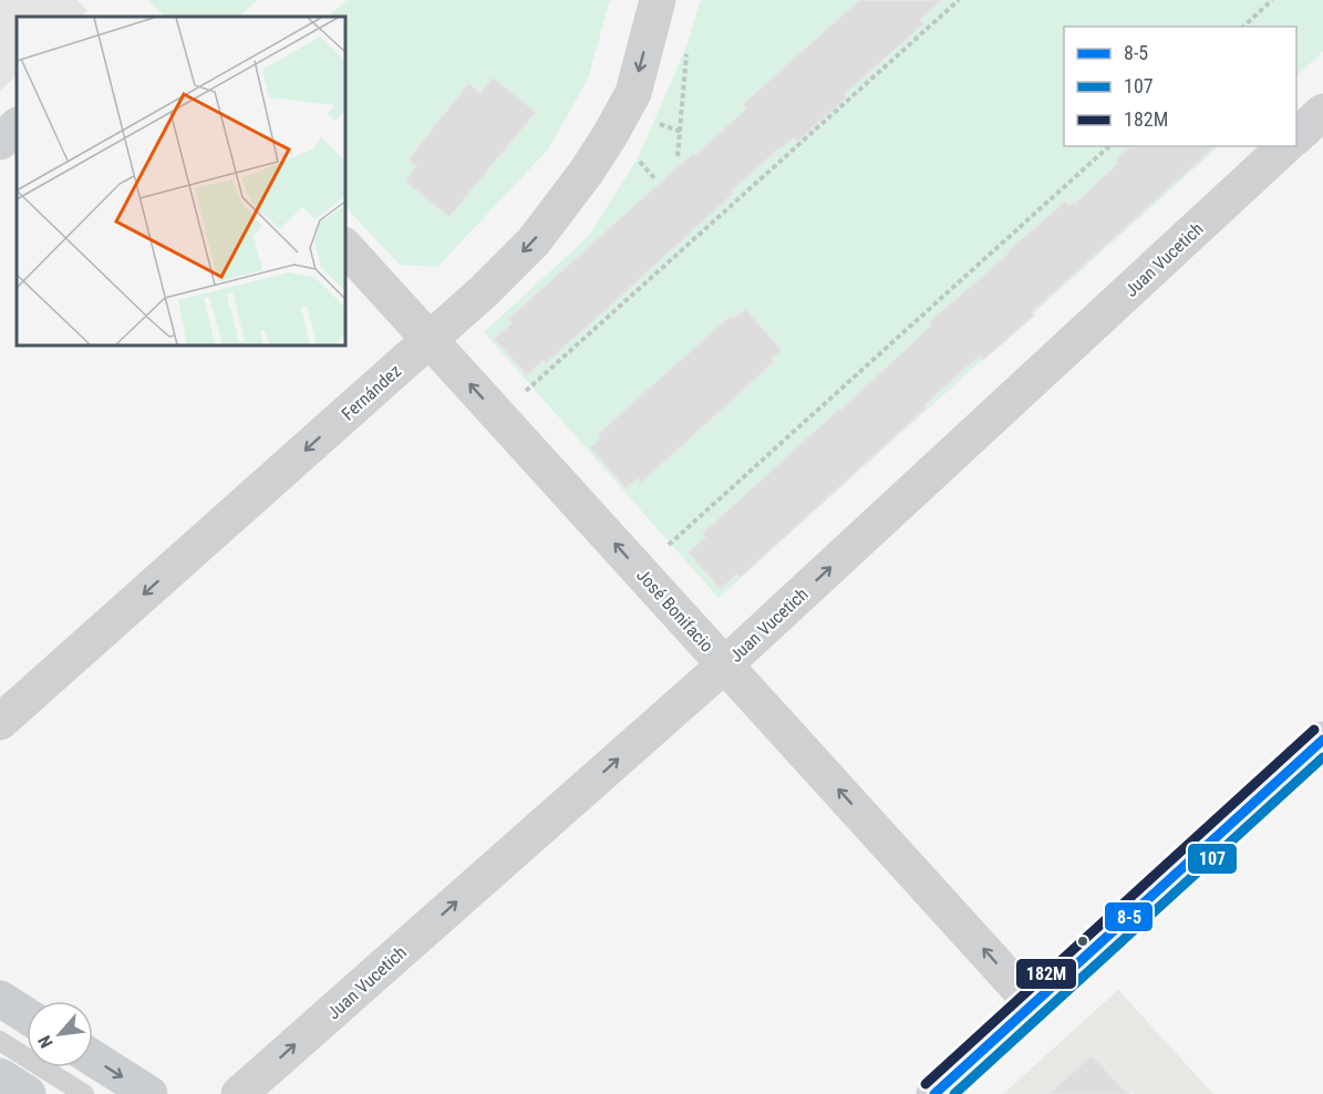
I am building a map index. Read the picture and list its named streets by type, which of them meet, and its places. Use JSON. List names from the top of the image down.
{
  "streets": {
    "street": ["Juan Vucetich", "Fernández", "José Bonifacio"]
  },
  "crossings": [
    ["Juan Vucetich", "José Bonifacio"],
    ["Fernández", "José Bonifacio"]
  ],
  "one_way": ["Juan Vucetich", "Fernández", "José Bonifacio"],
  "lines": ["transit line 182M", "transit line 8-5", "transit line 107"],
  "legend": ["8-5", "107", "182M"],
  "north": "bottom left"
}
